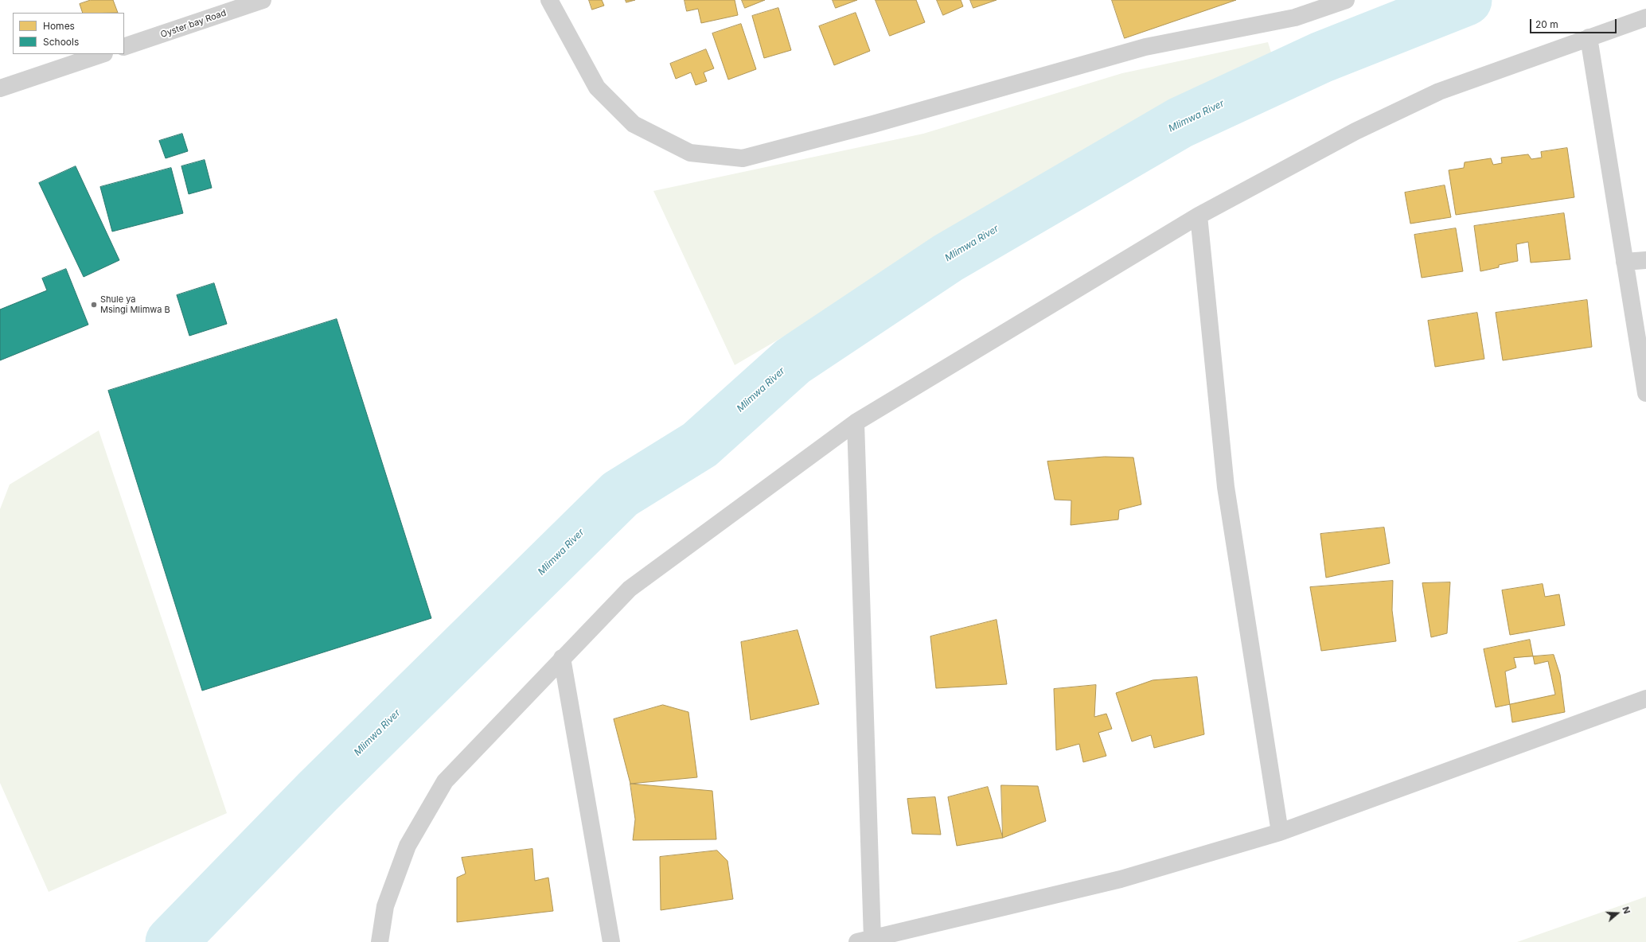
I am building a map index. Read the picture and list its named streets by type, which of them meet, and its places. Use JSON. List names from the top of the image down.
{
  "streets": {
    "street": ["Oyster bay Road"]
  },
  "water": ["Mlimwa River"],
  "places": ["Shule ya Msingi Mlimwa B"],
  "legend": ["Homes", "Schools"],
  "scale_bar": "20 m",
  "north": "right"
}
